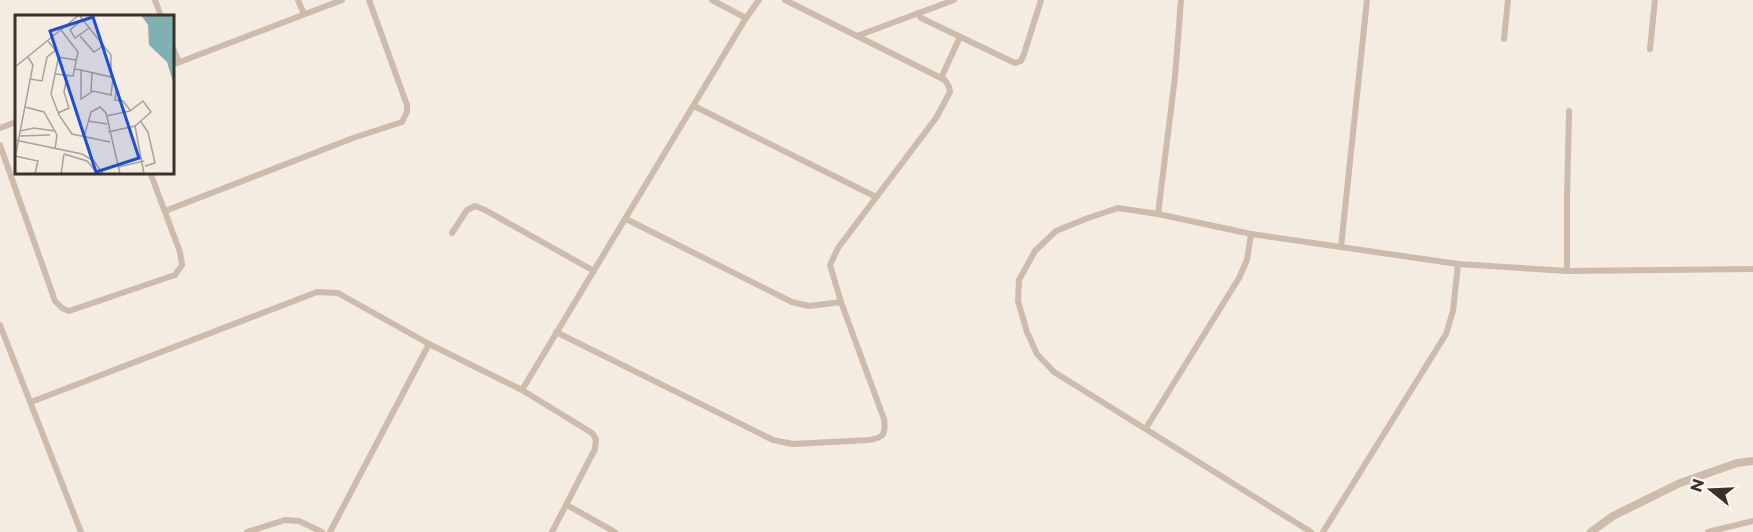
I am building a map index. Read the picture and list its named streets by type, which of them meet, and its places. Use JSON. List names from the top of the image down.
{
  "north": "left"
}
